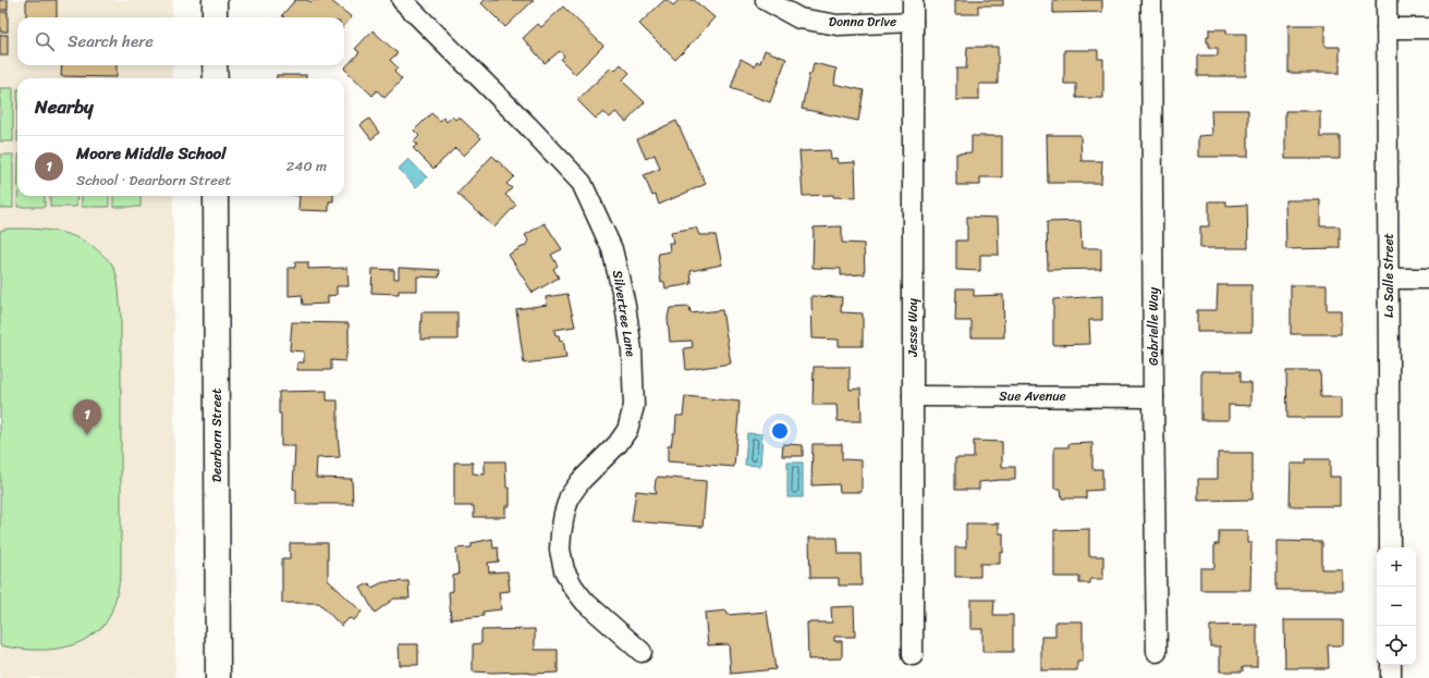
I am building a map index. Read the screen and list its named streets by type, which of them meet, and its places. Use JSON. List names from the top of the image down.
{
  "streets": {
    "street": [
      "Donna Drive",
      "La Salle Street",
      "Silvertree Lane",
      "Gabrielle Way",
      "Jesse Way",
      "Sue Avenue",
      "Dearborn Street"
    ]
  },
  "crossings": [
    ["Donna Drive", "Jesse Way"],
    ["Gabrielle Way", "Sue Avenue"],
    ["Jesse Way", "Sue Avenue"]
  ],
  "page": {
    "search": "Search here",
    "heading": "Nearby",
    "list": [
      {
        "mark": "1",
        "name": "Moore Middle School",
        "note": "School · Dearborn Street",
        "value": "240 m"
      }
    ],
    "pins": "1",
    "map_buttons": ["+", "−"]
  }
}
